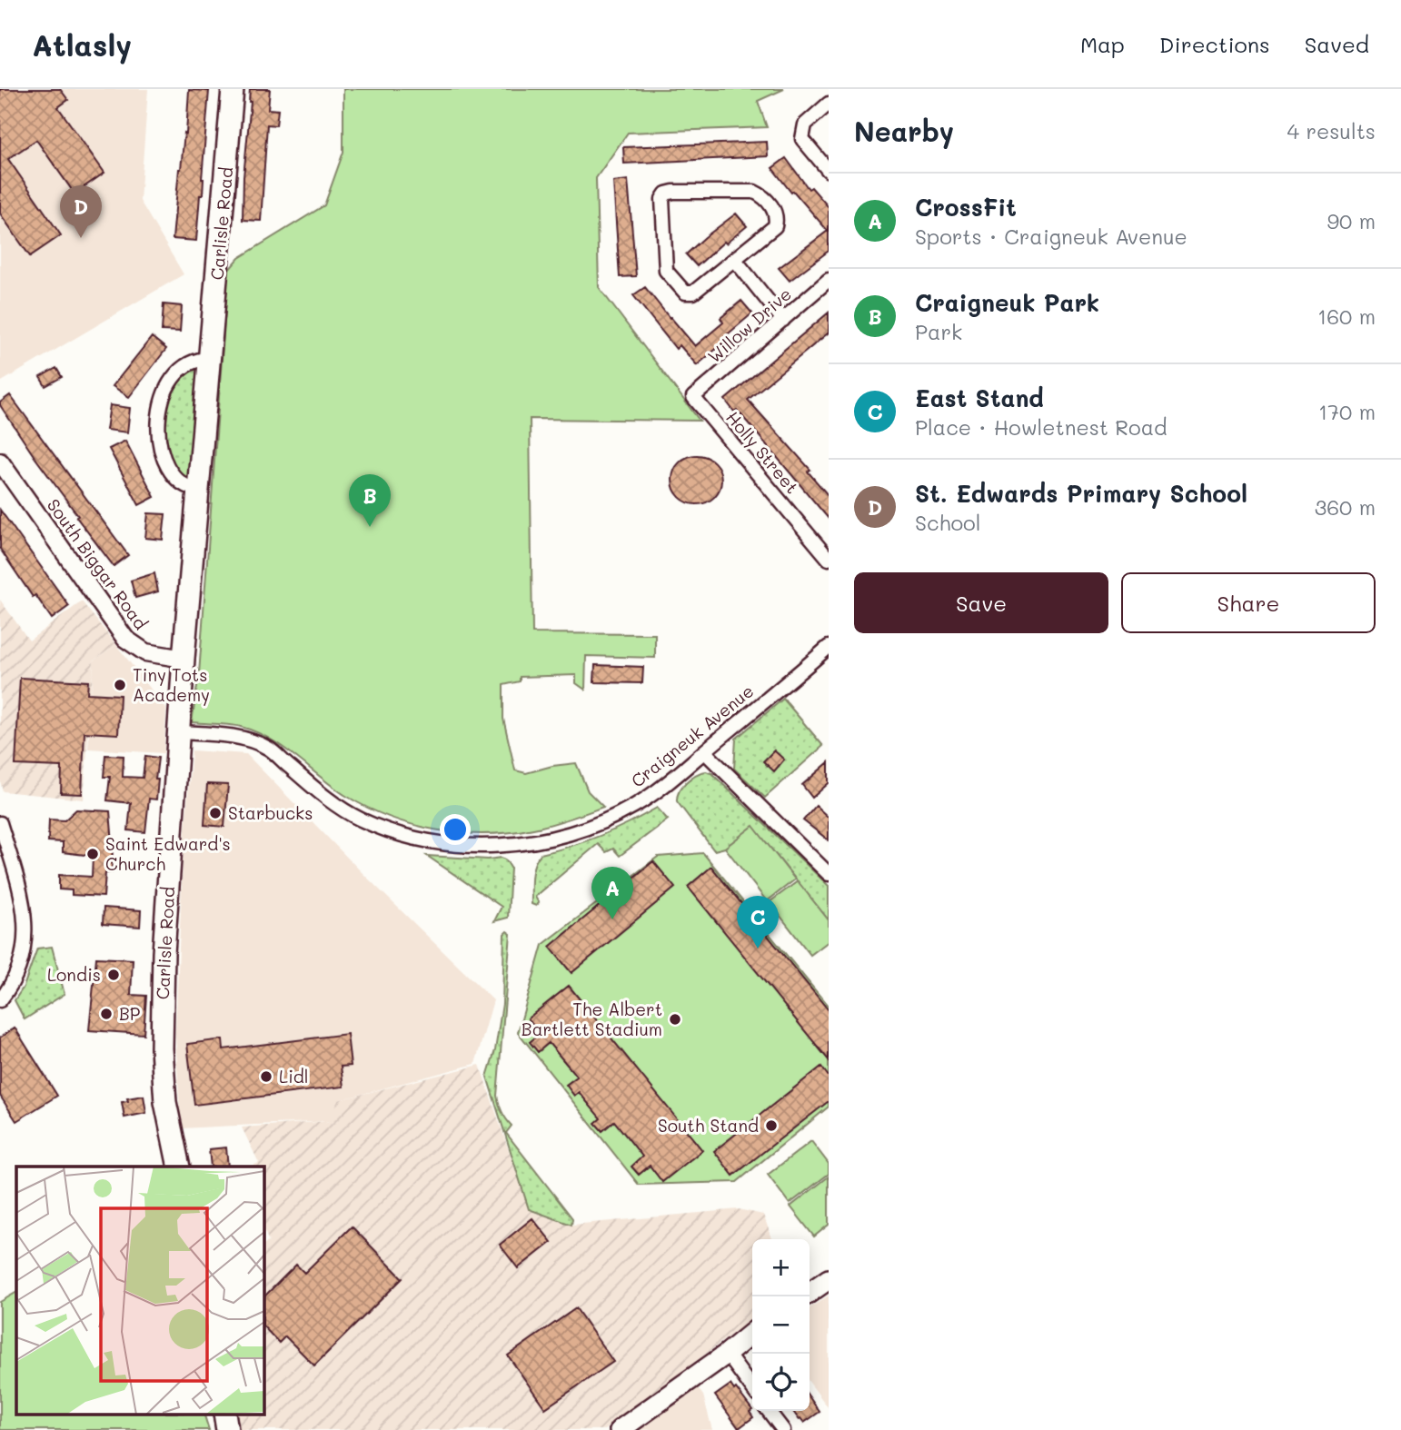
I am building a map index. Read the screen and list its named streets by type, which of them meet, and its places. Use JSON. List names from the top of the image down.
{
  "streets": {
    "main road": ["Carlisle Road"],
    "street": [
      "Willow Drive",
      "Holly Street",
      "South Biggar Road",
      "Craigneuk Avenue"
    ]
  },
  "crossings": [
    ["Carlisle Road", "South Biggar Road"],
    ["Carlisle Road", "Craigneuk Avenue"],
    ["Willow Drive", "Holly Street"]
  ],
  "places": [
    "Tiny Tots Academy",
    "Starbucks",
    "Saint Edward's Church",
    "Londis",
    "BP",
    "The Albert Bartlett Stadium",
    "Lidl",
    "South Stand"
  ],
  "page": {
    "header": "Atlasly",
    "nav": ["Map", "Directions", "Saved"],
    "heading": ["Nearby", "4 results"],
    "list": [
      {
        "mark": "A",
        "name": "CrossFit",
        "note": "Sports · Craigneuk Avenue",
        "value": "90 m"
      },
      {
        "mark": "B",
        "name": "Craigneuk Park",
        "note": "Park",
        "value": "160 m"
      },
      {
        "mark": "C",
        "name": "East Stand",
        "note": "Place · Howletnest Road",
        "value": "170 m"
      },
      {
        "mark": "D",
        "name": "St. Edwards Primary School",
        "note": "School",
        "value": "360 m"
      }
    ],
    "pins": [
      "D",
      "B",
      "A",
      "C"
    ],
    "buttons": ["Save", "Share"],
    "map_buttons": ["+", "−"]
  }
}
